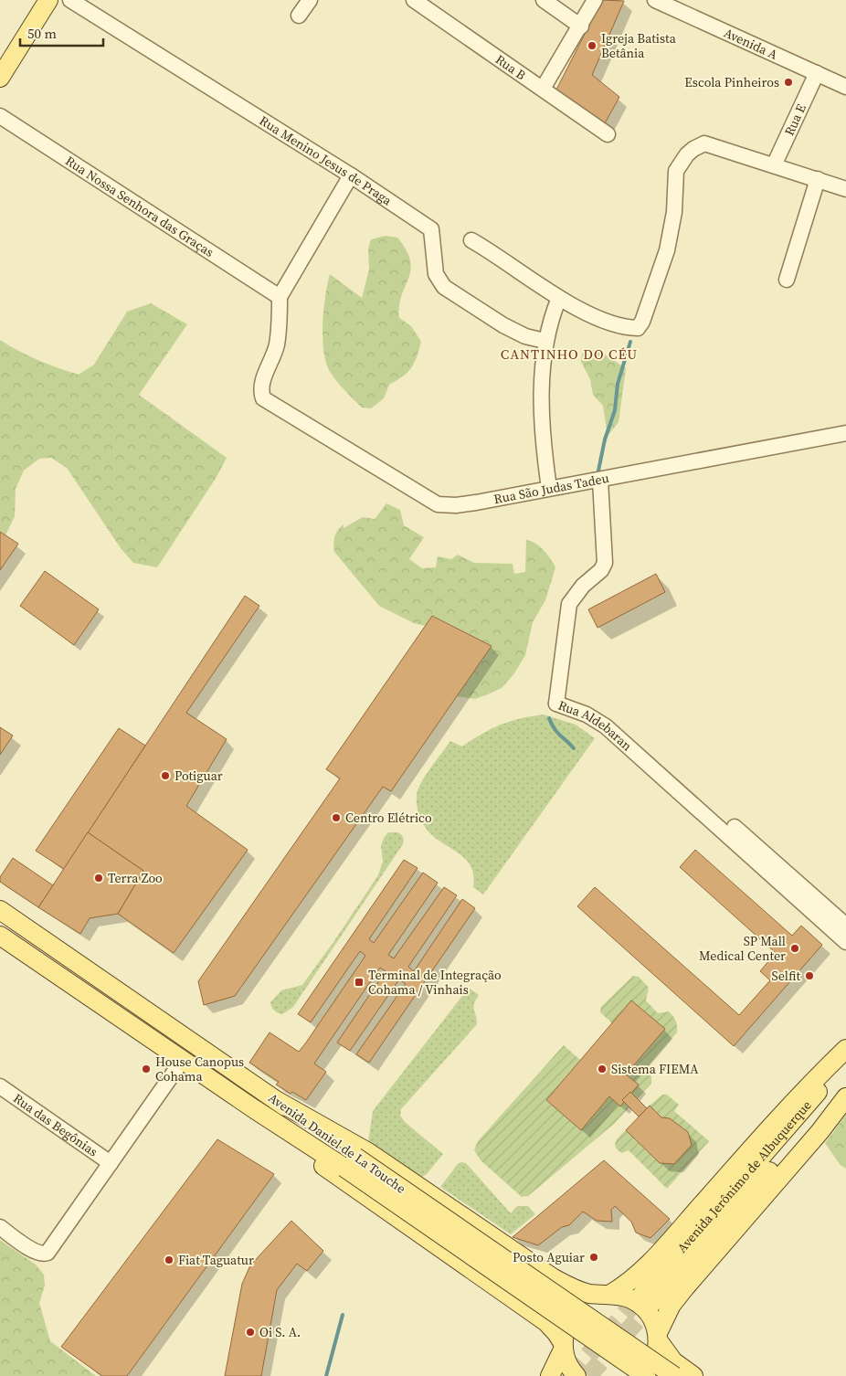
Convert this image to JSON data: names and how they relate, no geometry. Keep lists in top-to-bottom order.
{
  "streets": {
    "main road": ["Avenida Daniel de La Touche", "Avenida Jerônimo de Albuquerque"],
    "street": [
      "Avenida A",
      "Rua B",
      "Rua E",
      "Rua Menino Jesus de Praga",
      "Rua Nossa Senhora das Graças",
      "Rua São Judas Tadeu",
      "Rua Aldebaran",
      "Rua das Begônias"
    ]
  },
  "crossings": [
    ["Avenida A", "Rua E"],
    ["Rua Nossa Senhora das Graças", "Rua São Judas Tadeu"],
    ["Rua das Begônias", "Avenida Daniel de La Touche"]
  ],
  "districts": ["CANTINHO DO CÉU"],
  "places": {
    "other": [
      "Igreja Batista Betânia",
      "Escola Pinheiros",
      "Potiguar",
      "Centro Elétrico",
      "Terra Zoo",
      "SP Mall Medical Center",
      "Selfit",
      "House Canopus Cohama",
      "Sistema FIEMA",
      "Posto Aguiar",
      "Fiat Taguatur",
      "Oi S. A."
    ],
    "transit": ["Terminal de Integração Cohama / Vinhais"]
  },
  "scale_bar": "50 m"
}
